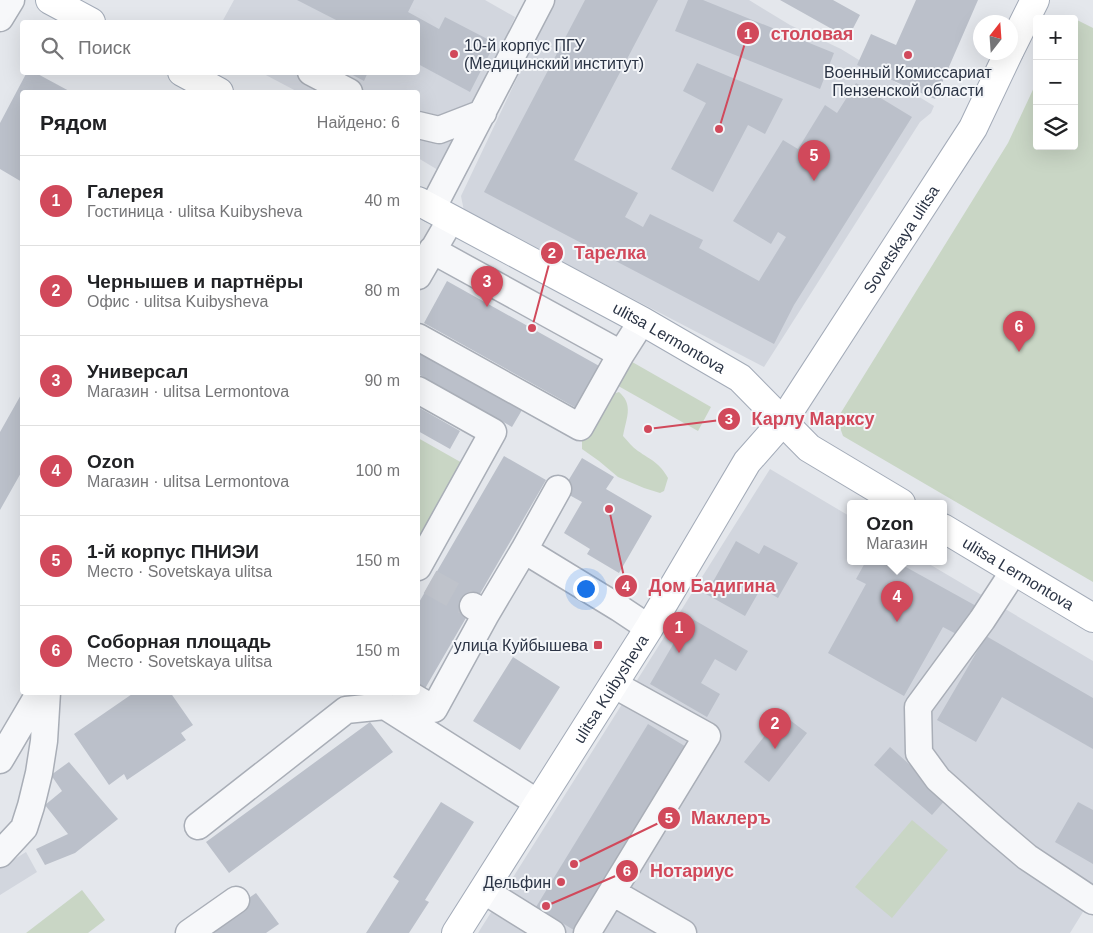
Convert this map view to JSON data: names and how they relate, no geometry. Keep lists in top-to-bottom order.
{
  "streets": {
    "main road": ["Sovetskaya ulitsa", "ulitsa Lermontova", "ulitsa Kuibysheva"]
  },
  "crossings": [
    ["Sovetskaya ulitsa", "ulitsa Lermontova"],
    ["Sovetskaya ulitsa", "ulitsa Kuibysheva"],
    ["ulitsa Lermontova", "ulitsa Kuibysheva"]
  ],
  "places": {
    "other": [
      "10-й корпус ПГУ (Медицинский институт)",
      "Военный Комиссариат Пензенской области",
      "столовая",
      "Тарелка",
      "Карлу Марксу",
      "Дом Бадигина",
      "Маклеръ",
      "Дельфин",
      "Нотариус"
    ],
    "transit": ["улица Куйбышева"]
  },
  "north": "top",
  "page": {
    "map_buttons": ["+", "−"],
    "search": "Поиск",
    "heading": ["Рядом", "Найдено: 6"],
    "pins": [
      "5",
      "3",
      "6",
      "4",
      "1",
      "2"
    ],
    "list": [
      {
        "mark": "1",
        "name": "Галерея",
        "note": "Гостиница · ulitsa Kuibysheva",
        "value": "40 m"
      },
      {
        "mark": "2",
        "name": "Чернышев и партнёры",
        "note": "Офис · ulitsa Kuibysheva",
        "value": "80 m"
      },
      {
        "mark": "3",
        "name": "Универсал",
        "note": "Магазин · ulitsa Lermontova",
        "value": "90 m"
      },
      {
        "mark": "4",
        "name": "Ozon",
        "note": "Магазин · ulitsa Lermontova",
        "value": "100 m"
      },
      {
        "mark": "5",
        "name": "1-й корпус ПНИЭИ",
        "note": "Место · Sovetskaya ulitsa",
        "value": "150 m"
      },
      {
        "mark": "6",
        "name": "Соборная площадь",
        "note": "Место · Sovetskaya ulitsa",
        "value": "150 m"
      }
    ],
    "popup": ["Ozon", "Магазин"]
  }
}
